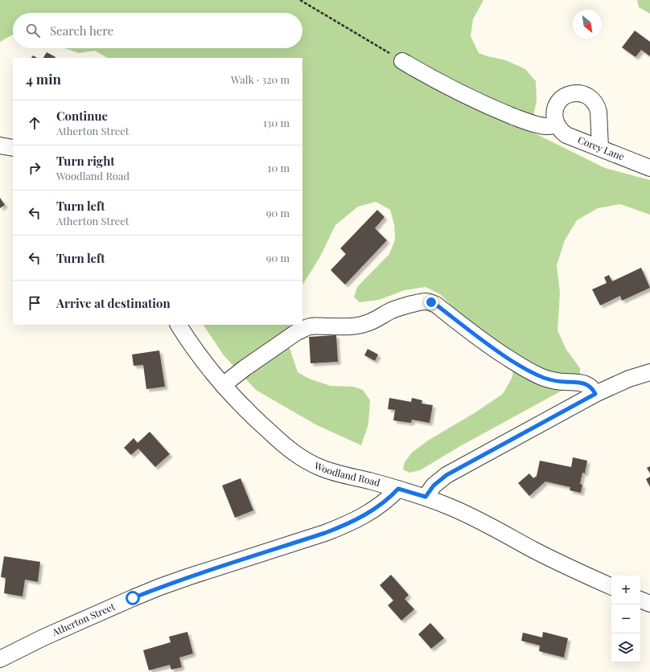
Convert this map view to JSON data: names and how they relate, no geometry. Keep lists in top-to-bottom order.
{
  "streets": {
    "street": ["Corey Lane", "Woodland Road", "Atherton Street"]
  },
  "crossings": [
    ["Woodland Road", "Atherton Street"]
  ],
  "north": "bottom right",
  "page": {
    "search": "Search here",
    "heading": ["4 min", "Walk · 320 m"],
    "list": [
      ["Continue", "Atherton Street", "130 m"],
      ["Turn right", "Woodland Road", "10 m"],
      ["Turn left", "Atherton Street", "90 m"],
      ["Turn left", "90 m"],
      "Arrive at destination"
    ],
    "map_buttons": ["+", "−"]
  }
}
